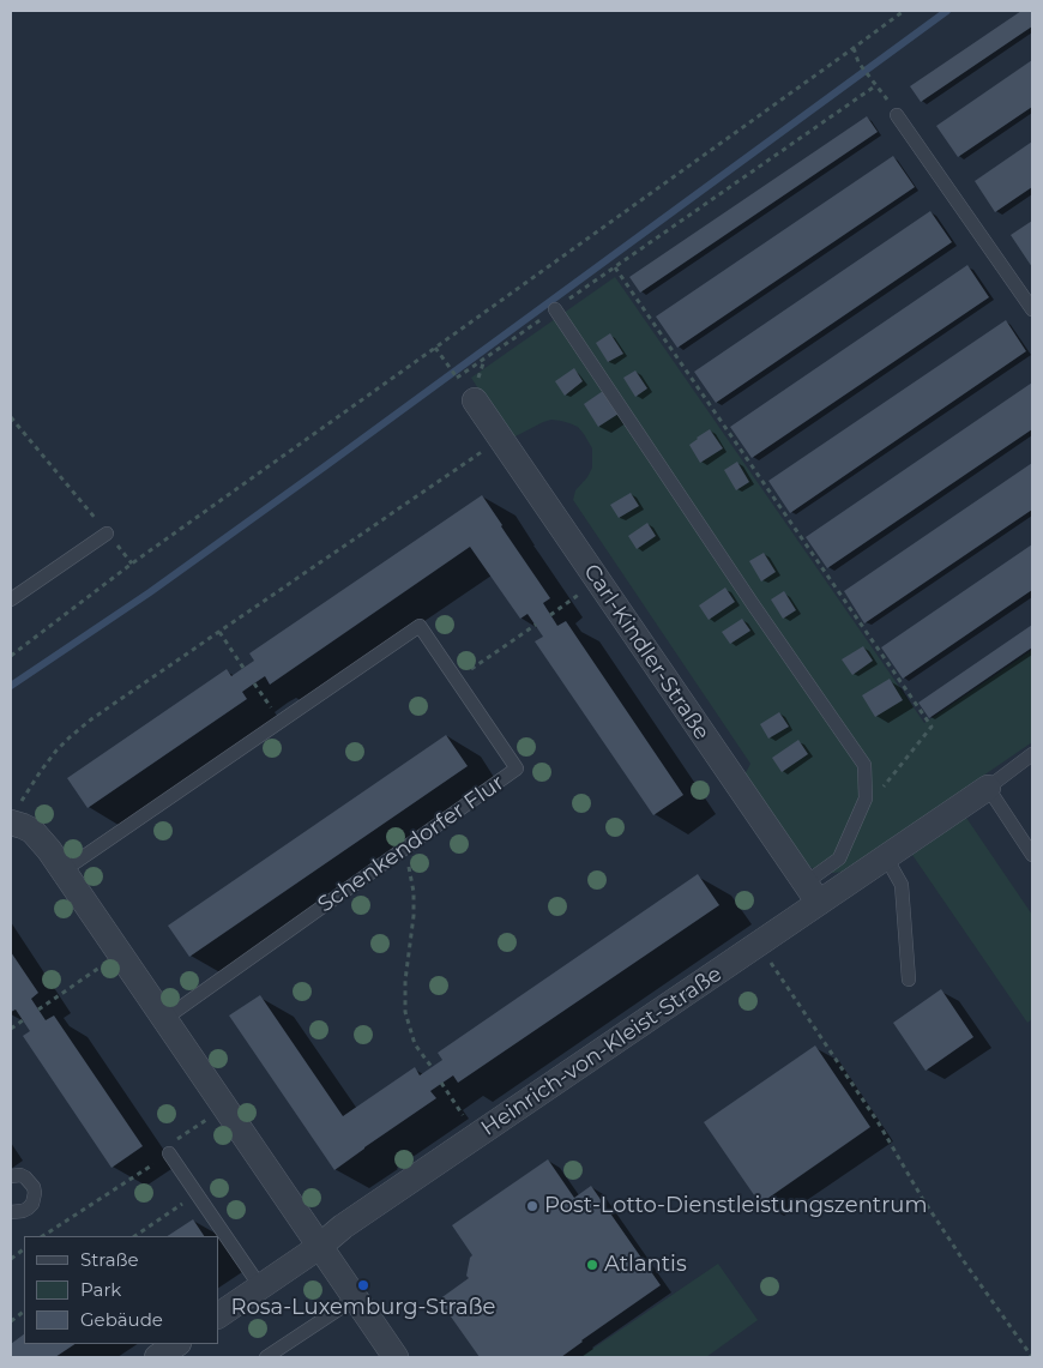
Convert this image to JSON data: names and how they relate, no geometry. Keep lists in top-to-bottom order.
{
  "streets": {
    "street": ["Carl-Kindler-Straße", "Heinrich-von-Kleist-Straße"],
    "lane": ["Schenkendorfer Flur"]
  },
  "crossings": [
    ["Carl-Kindler-Straße", "Heinrich-von-Kleist-Straße"]
  ],
  "places": ["Post-Lotto-Dienstleistungszentrum", "Atlantis", "Rosa-Luxemburg-Straße"],
  "legend": ["Straße", "Park", "Gebäude"]
}
